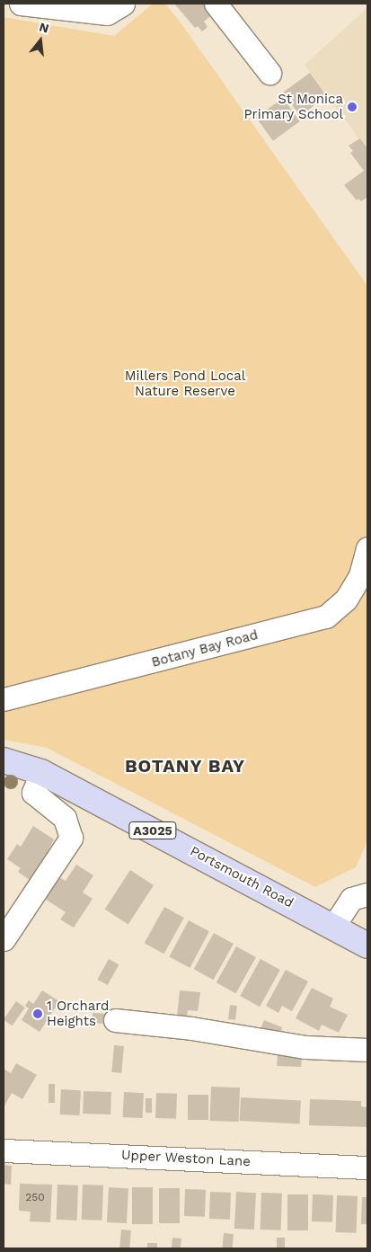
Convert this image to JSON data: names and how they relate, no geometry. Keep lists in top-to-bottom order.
{
  "streets": {
    "main road": ["A3025", "Portsmouth Road"],
    "street": ["Botany Bay Road", "Upper Weston Lane"]
  },
  "districts": ["BOTANY BAY"],
  "parks": ["Millers Pond Local Nature Reserve"],
  "places": ["St Monica Primary School", "1 Orchard Heights"],
  "house_numbers": ["250"],
  "north": "top"
}
